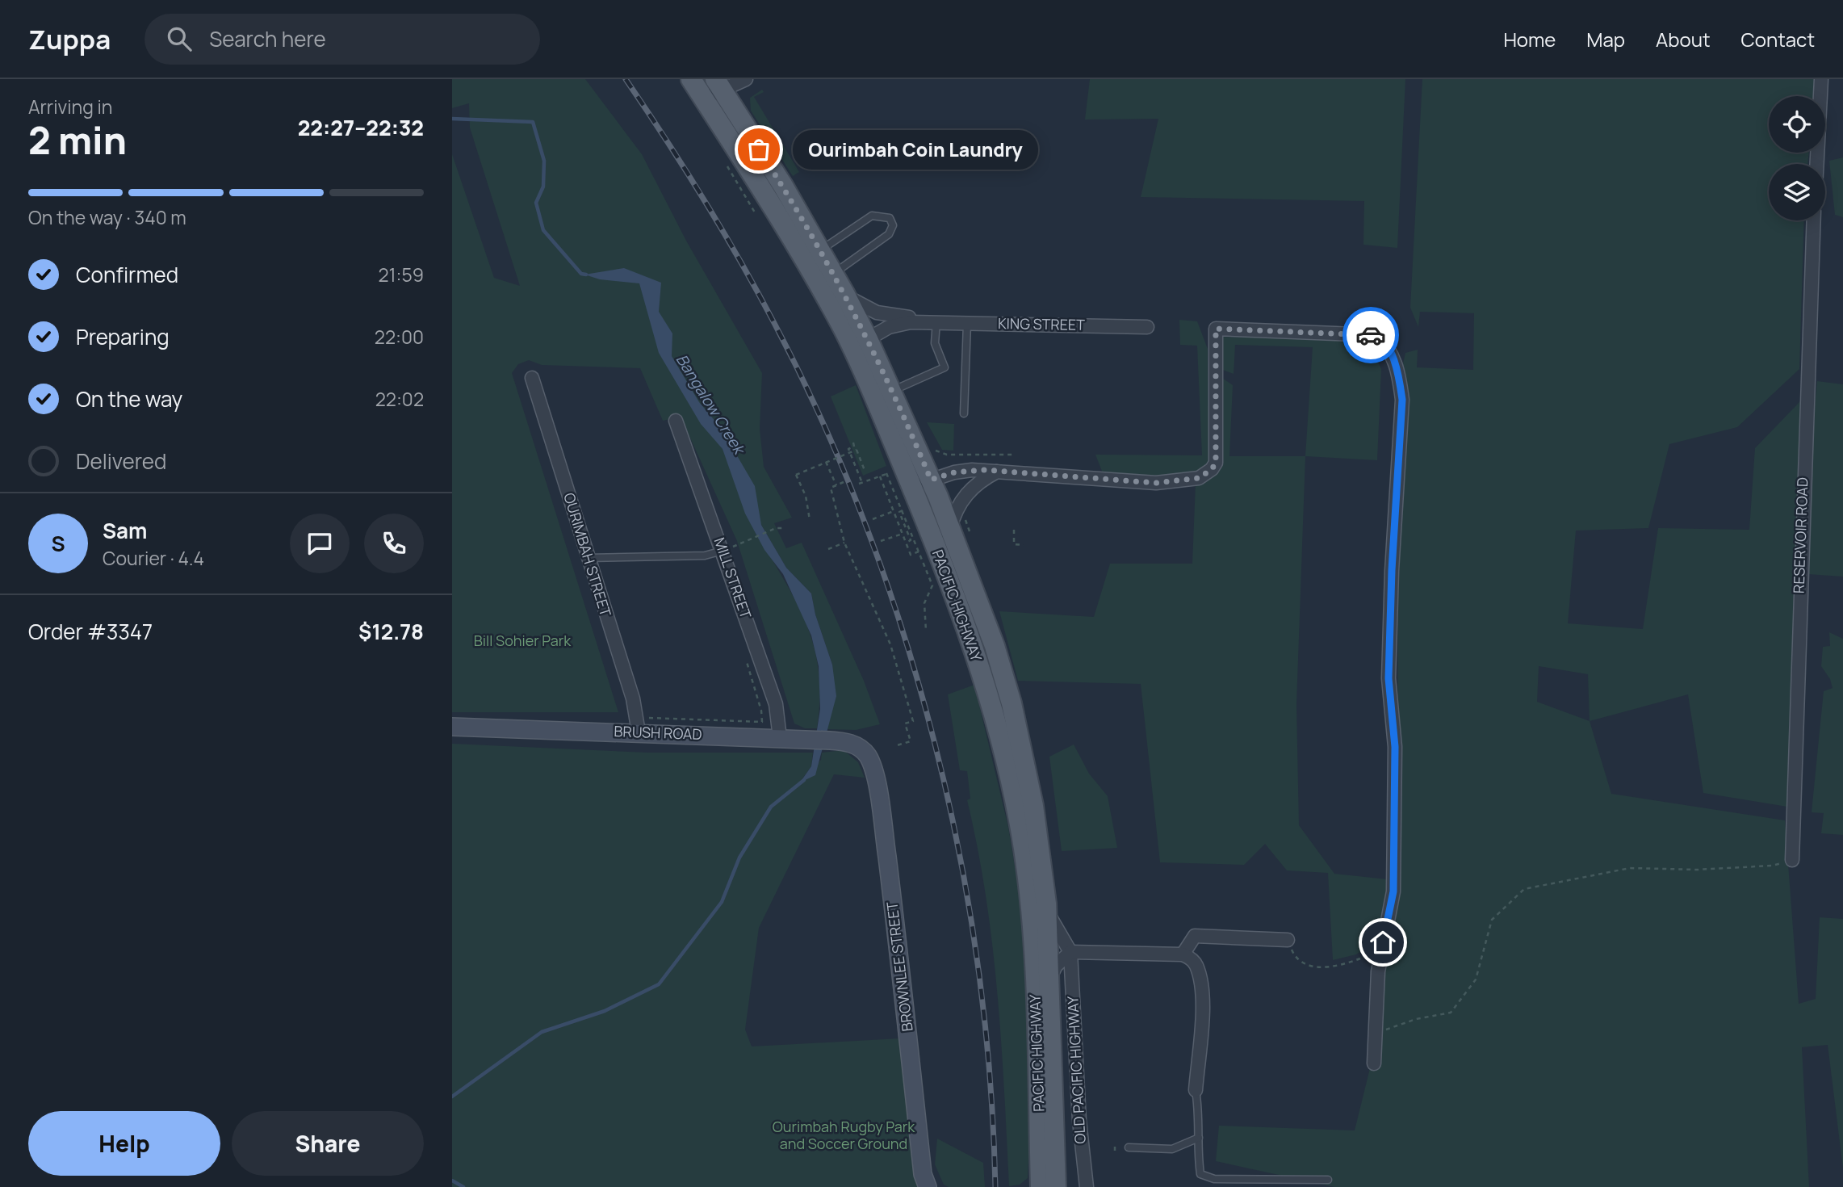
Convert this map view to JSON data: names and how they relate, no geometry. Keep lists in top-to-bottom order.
{
  "streets": {
    "main road": ["PACIFIC HIGHWAY"],
    "street": [
      "KING STREET",
      "RESERVOIR ROAD",
      "OURIMBAH STREET",
      "MILL STREET",
      "BRUSH ROAD",
      "BROWNLEE STREET",
      "OLD PACIFIC HIGHWAY"
    ]
  },
  "crossings": [
    ["KING STREET", "PACIFIC HIGHWAY"],
    ["OURIMBAH STREET", "BRUSH ROAD"],
    ["MILL STREET", "BRUSH ROAD"],
    ["BRUSH ROAD", "BROWNLEE STREET"]
  ],
  "water": ["Bangalow Creek"],
  "parks": ["Bill Sohier Park", "Ourimbah Rugby Park and Soccer Ground"],
  "places": ["Ourimbah Coin Laundry"],
  "page": {
    "header": "Zuppa",
    "search": "Search here",
    "nav": [
      "Home",
      "Map",
      "About",
      "Contact"
    ],
    "heading": ["2 min", "Arriving in", "22:27–22:32"],
    "panel": [
      "Sam",
      "Courier · 4.4",
      "Order #3347",
      "$12.78"
    ],
    "bubble": "Ourimbah Coin Laundry",
    "bar": "On the way · 340 m",
    "list": [
      ["Confirmed", "21:59"],
      ["Preparing", "22:00"],
      ["On the way", "22:02"],
      "Delivered"
    ],
    "round": "S",
    "buttons": ["Help", "Share"]
  }
}
